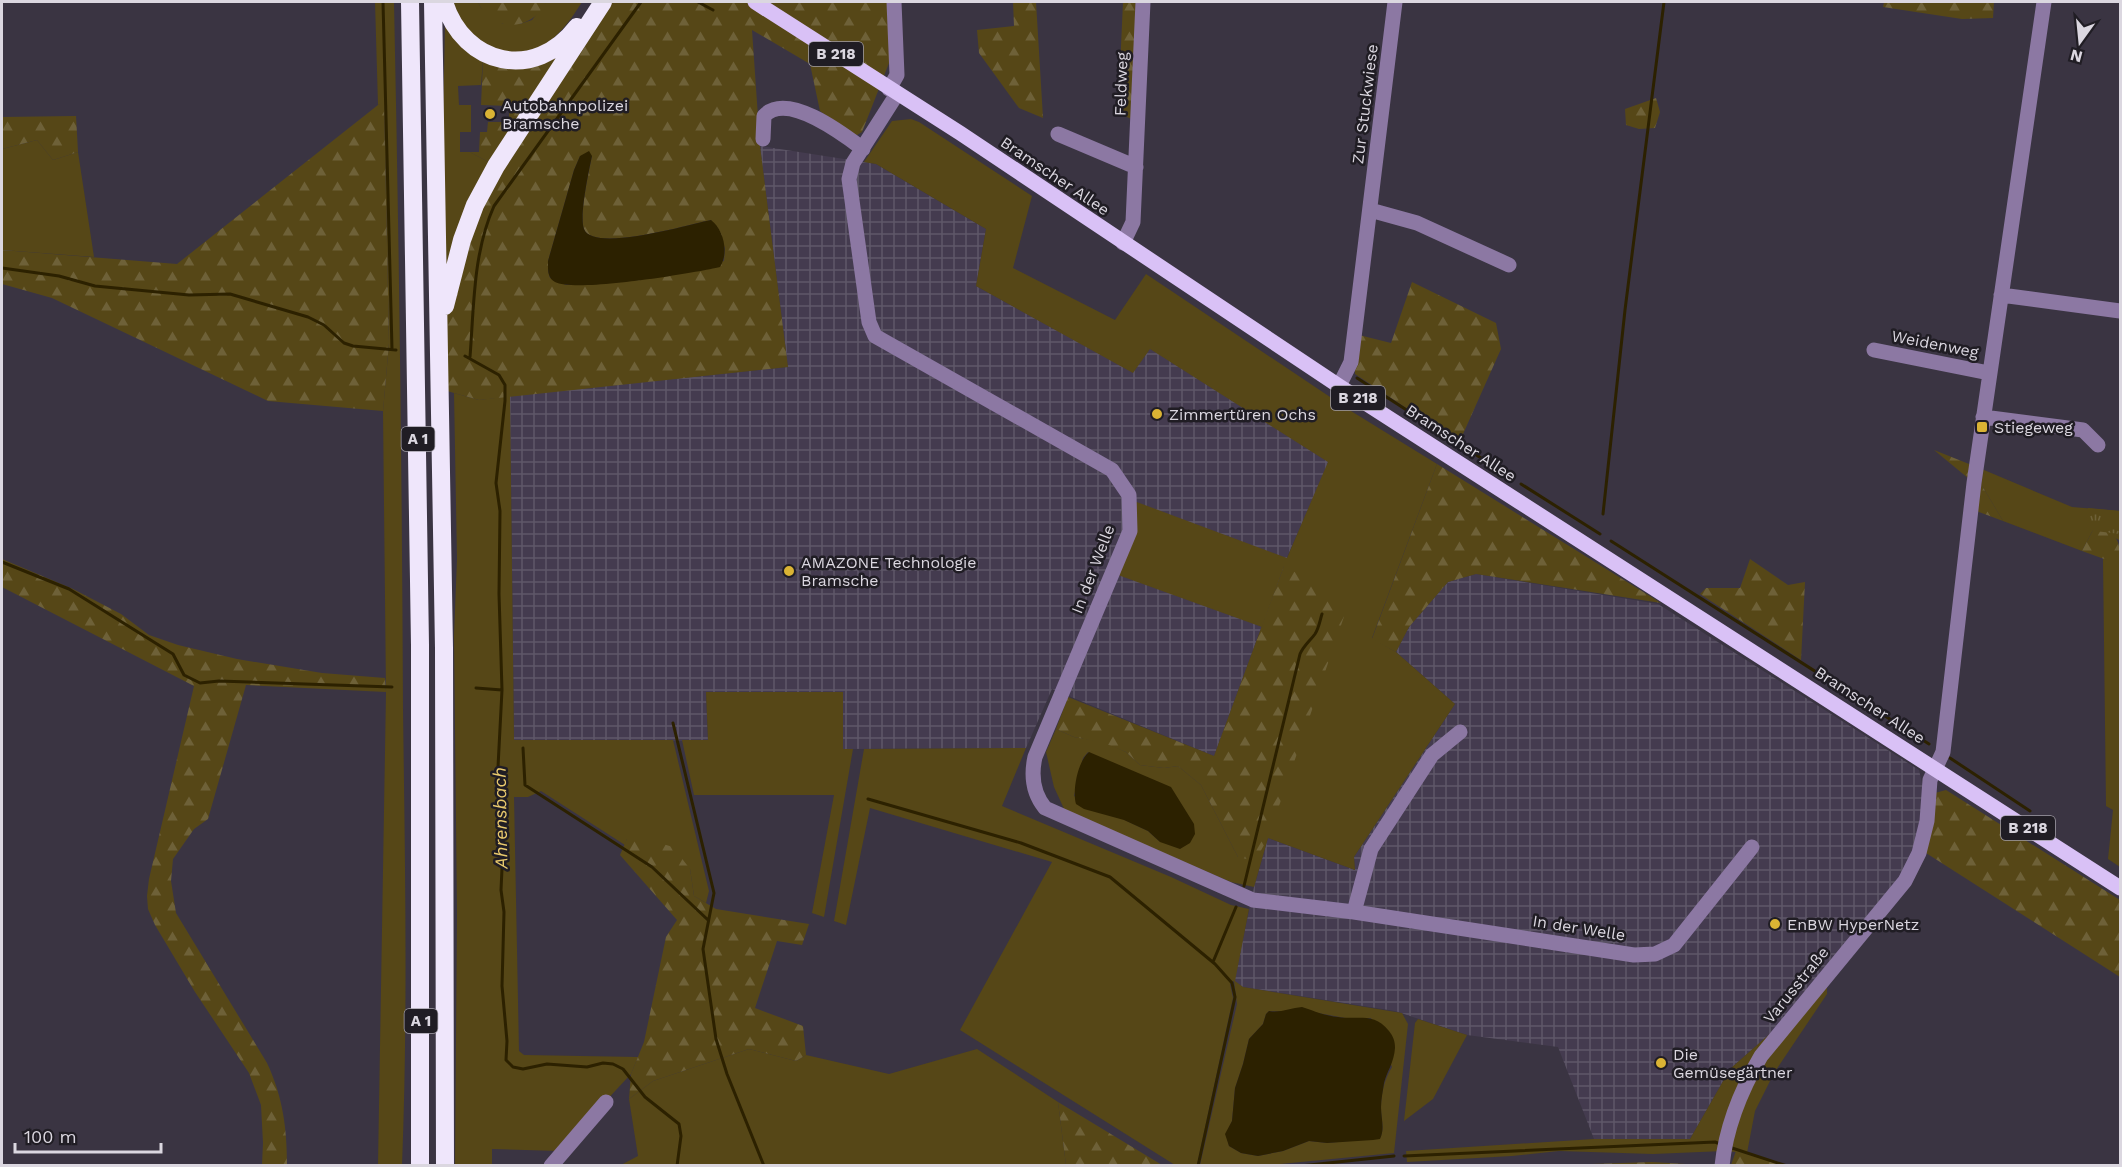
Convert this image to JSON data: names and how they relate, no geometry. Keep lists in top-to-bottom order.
{
  "streets": {
    "highway": ["A 1"],
    "main road": ["B 218", "Bramscher Allee"],
    "street": [
      "Feldweg",
      "Zur Stuckwiese",
      "Weidenweg",
      "In der Welle",
      "Varusstraße"
    ]
  },
  "crossings": [
    ["Feldweg", "Bramscher Allee"],
    ["Zur Stuckwiese", "Bramscher Allee"],
    ["Bramscher Allee", "In der Welle"],
    ["Bramscher Allee", "Varusstraße"]
  ],
  "water": ["Ahrensbach"],
  "places": {
    "other": [
      "Autobahnpolizei Bramsche",
      "Zimmertüren Ochs",
      "AMAZONE Technologie Bramsche",
      "EnBW HyperNetz",
      "Die Gemüsegärtner"
    ],
    "transit": ["Stiegeweg"]
  },
  "scale_bar": "100 m",
  "north": "bottom"
}
